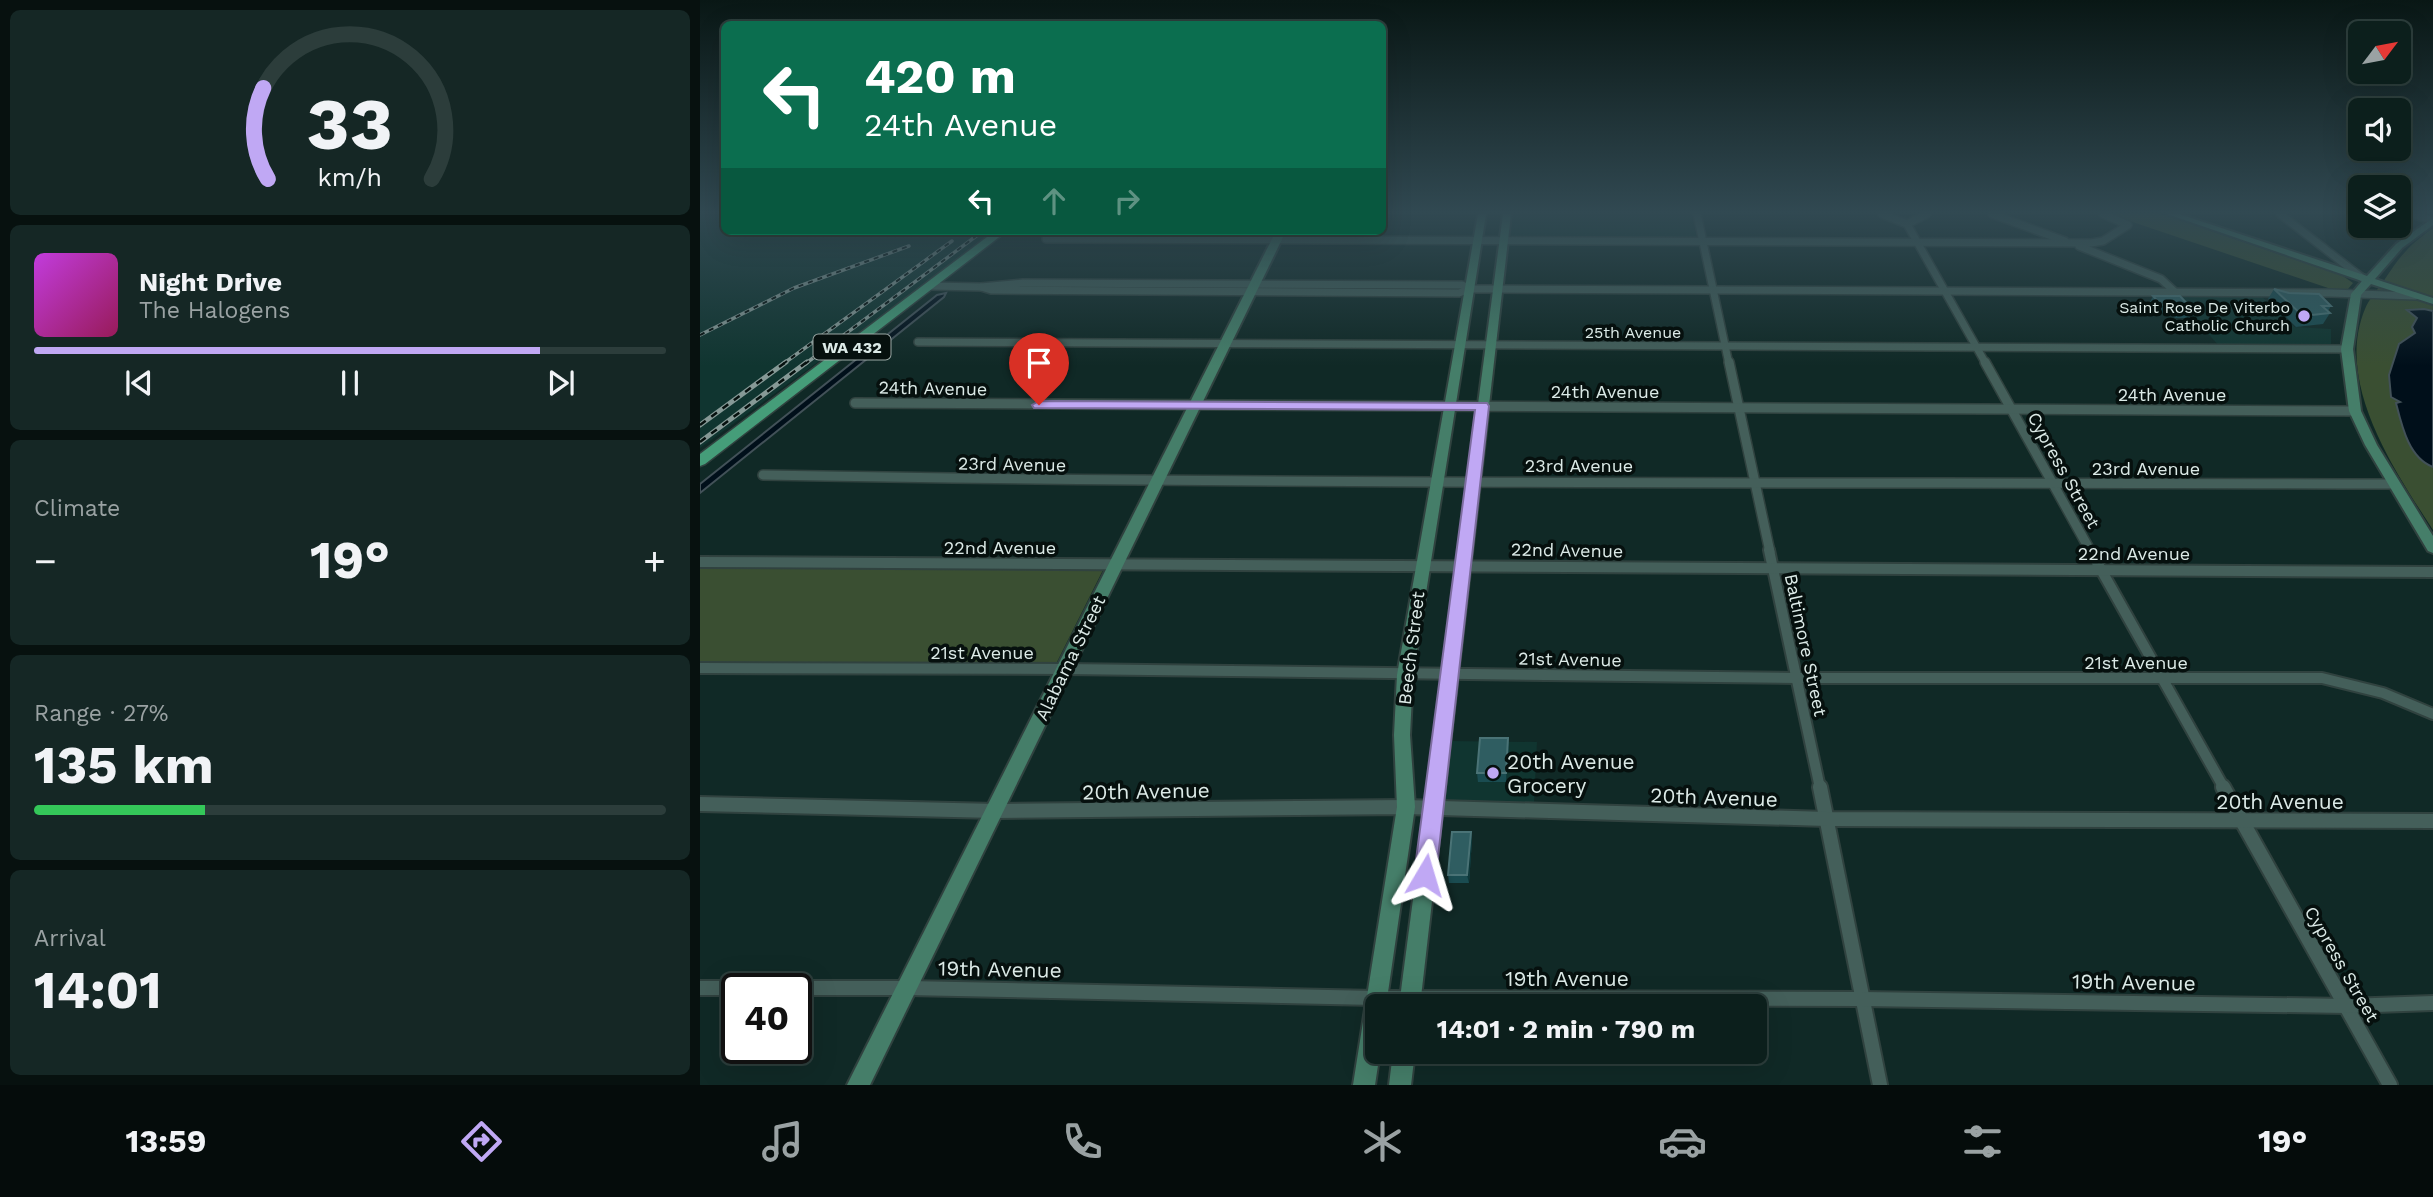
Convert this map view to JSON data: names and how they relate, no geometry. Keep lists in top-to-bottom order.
{
  "streets": {
    "main road": ["WA 432"],
    "street": [
      "25th Avenue",
      "24th Avenue",
      "23rd Avenue",
      "Cypress Street",
      "22nd Avenue",
      "Baltimore Street",
      "Beech Street",
      "21st Avenue",
      "Alabama Street",
      "20th Avenue",
      "19th Avenue"
    ]
  },
  "crossings": [
    ["25th Avenue", "Cypress Street"],
    ["25th Avenue", "Baltimore Street"],
    ["25th Avenue", "Beech Street"],
    ["25th Avenue", "Alabama Street"],
    ["24th Avenue", "Cypress Street"],
    ["24th Avenue", "Baltimore Street"],
    ["24th Avenue", "Beech Street"],
    ["24th Avenue", "Alabama Street"],
    ["23rd Avenue", "Cypress Street"],
    ["23rd Avenue", "Baltimore Street"],
    ["23rd Avenue", "Beech Street"],
    ["23rd Avenue", "Alabama Street"],
    ["Cypress Street", "22nd Avenue"],
    ["Cypress Street", "21st Avenue"],
    ["Cypress Street", "20th Avenue"],
    ["Cypress Street", "19th Avenue"],
    ["22nd Avenue", "Baltimore Street"],
    ["22nd Avenue", "Beech Street"],
    ["22nd Avenue", "Alabama Street"],
    ["Baltimore Street", "21st Avenue"],
    ["Baltimore Street", "20th Avenue"],
    ["Baltimore Street", "19th Avenue"],
    ["Beech Street", "21st Avenue"],
    ["Beech Street", "20th Avenue"],
    ["21st Avenue", "Alabama Street"],
    ["Alabama Street", "20th Avenue"],
    ["Alabama Street", "19th Avenue"]
  ],
  "places": ["Saint Rose De Viterbo Catholic Church", "20th Avenue Grocery"],
  "north": "top right",
  "page": {
    "turn": ["420 m", "24th Avenue"],
    "song": ["Night Drive", "The Halogens"],
    "tile": [
      "Climate",
      ["Range · 27%", "135 km"],
      ["Arrival", "14:01"]
    ],
    "heat": ["−", "19°", "+"],
    "limit": "40",
    "trip": "14:01 · 2 min · 790 m",
    "tabs": ["13:59", "19°"],
    "gauge": ["33", "km/h"]
  }
}
